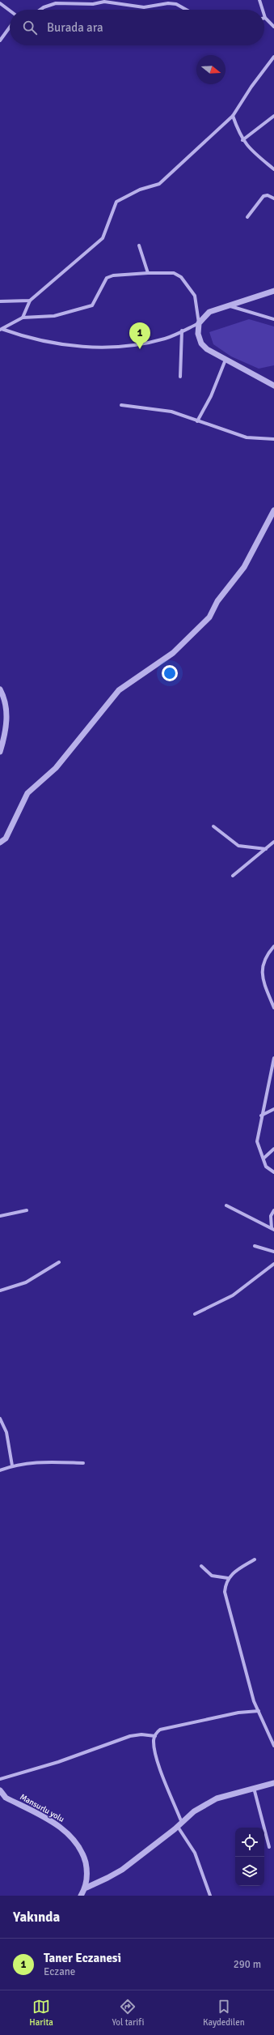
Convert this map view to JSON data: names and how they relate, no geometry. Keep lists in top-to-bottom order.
{
  "streets": {
    "street": ["Mansurlu yolu"]
  },
  "north": "right",
  "page": {
    "search": "Burada ara",
    "pins": "1",
    "heading": "Yakında",
    "list": [
      {
        "mark": "1",
        "name": "Taner Eczanesi",
        "note": "Eczane",
        "value": "290 m"
      }
    ],
    "nav": ["Harita", "Yol tarifi", "Kaydedilen"]
  }
}
